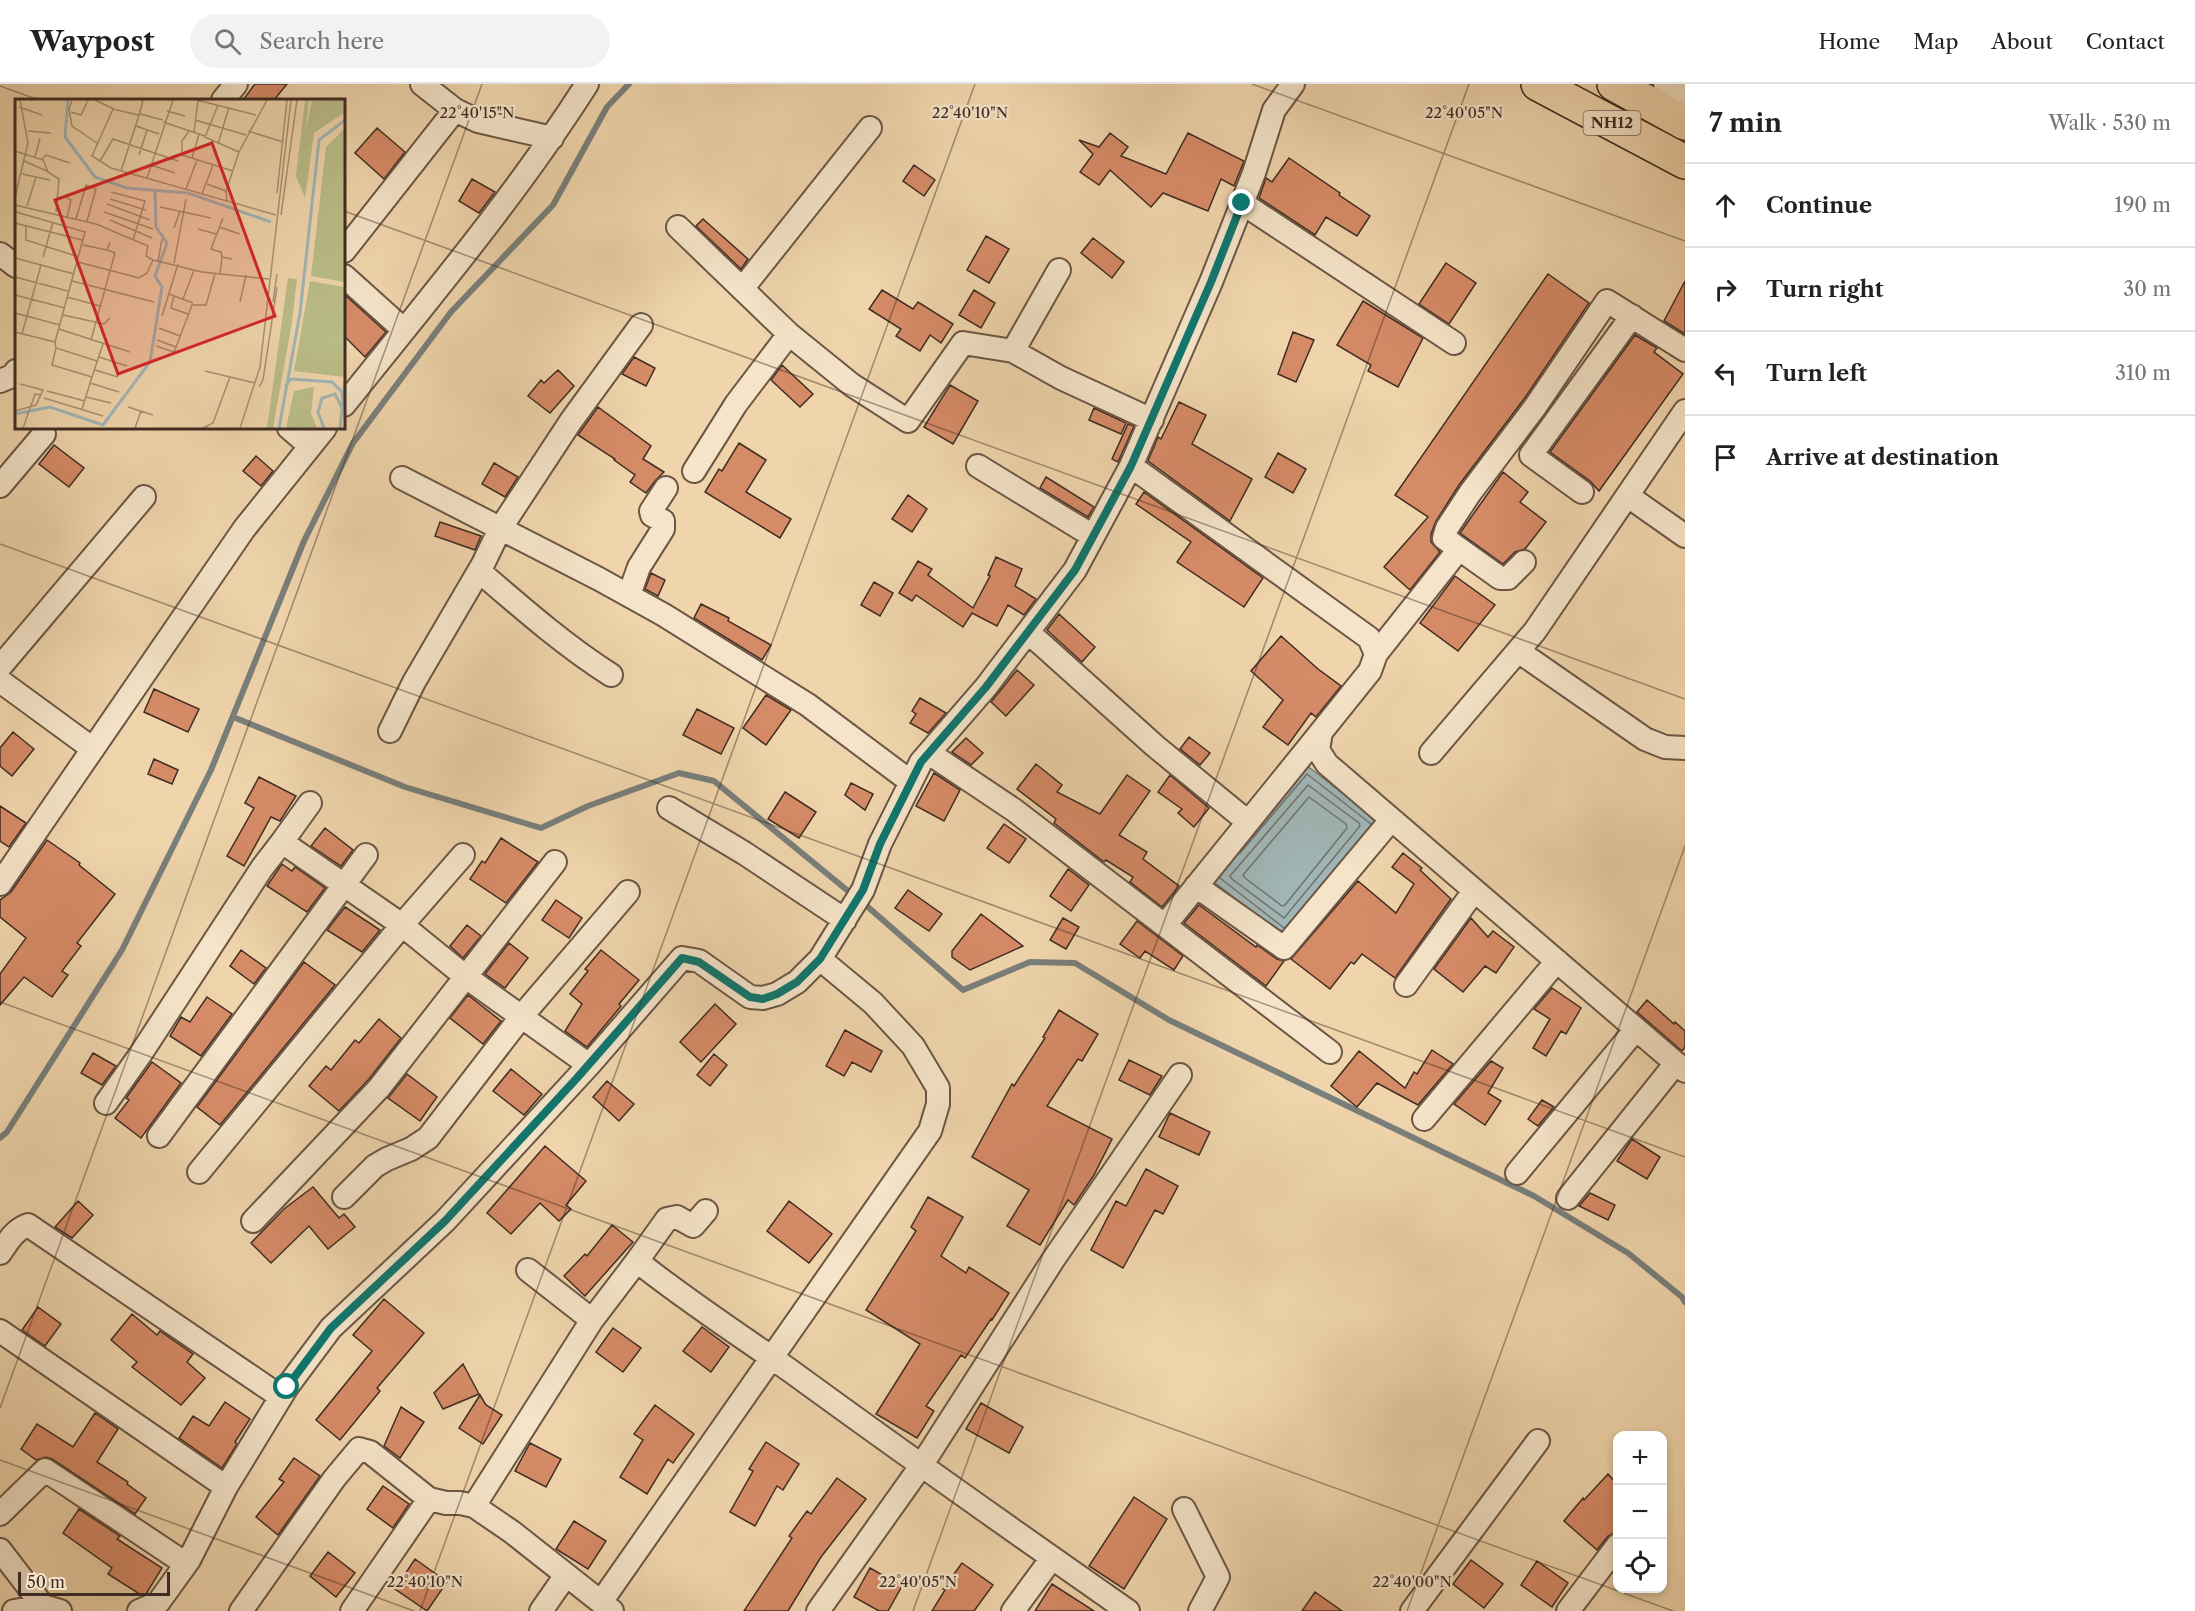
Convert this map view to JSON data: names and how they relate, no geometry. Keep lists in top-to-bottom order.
{
  "streets": {
    "highway": ["NH12"]
  },
  "scale_bar": "50 m",
  "page": {
    "header": "Waypost",
    "search": "Search here",
    "nav": [
      "Home",
      "Map",
      "About",
      "Contact"
    ],
    "heading": ["7 min", "Walk · 530 m"],
    "list": [
      ["Continue", "190 m"],
      ["Turn right", "30 m"],
      ["Turn left", "310 m"],
      "Arrive at destination"
    ],
    "map_buttons": ["+", "−"],
    "scale": "50 m"
  },
  "coordinates": [
    "22°40'15\"N",
    "22°40'10\"N",
    "22°40'05\"N",
    "22°40'00\"N"
  ]
}
